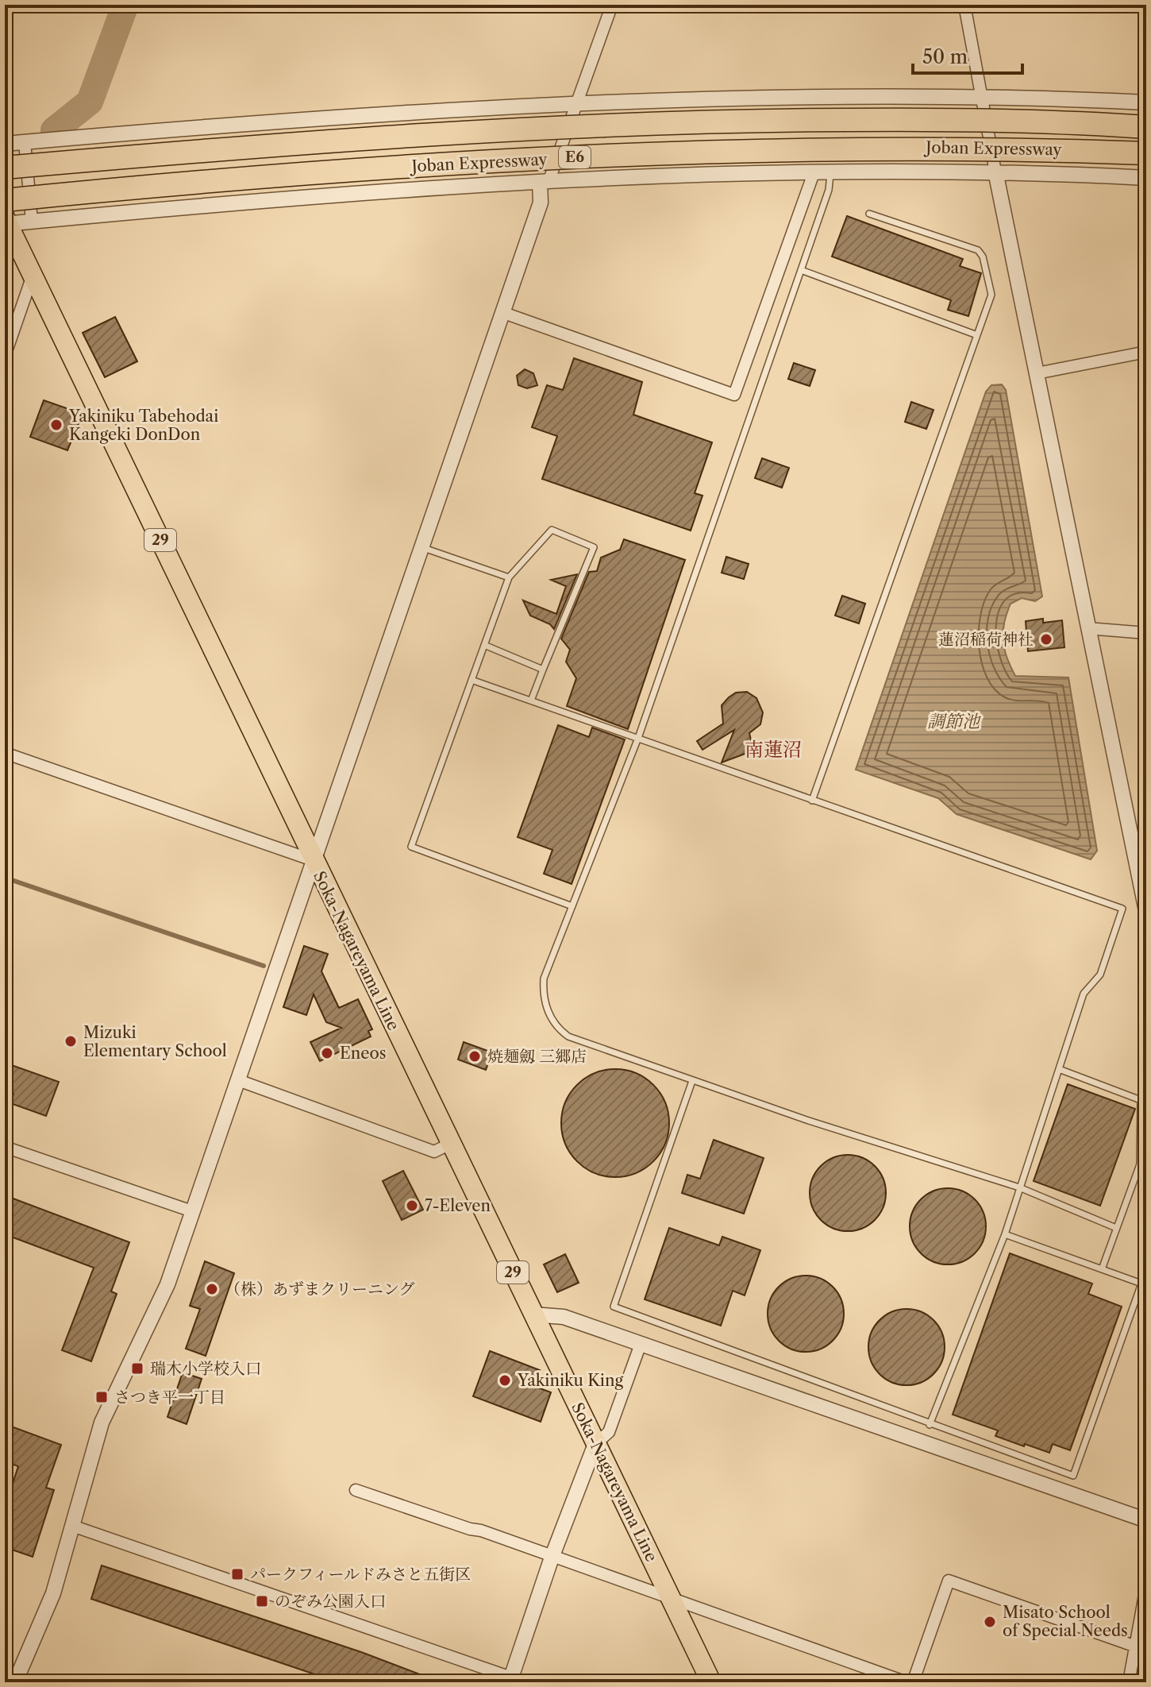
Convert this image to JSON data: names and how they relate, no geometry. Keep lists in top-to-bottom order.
{
  "streets": {
    "highway": ["Joban Expressway", "E6"],
    "main road": ["29", "Soka-Nagareyama Line"]
  },
  "districts": ["南蓮沼"],
  "water": ["調節池"],
  "places": {
    "other": [
      "Yakiniku Tabehodai Kangeki DonDon",
      "蓮沼稲荷神社",
      "Mizuki Elementary School",
      "Eneos",
      "焼麺劔 三郷店",
      "7-Eleven",
      "（株）あずまクリーニング",
      "Yakiniku King",
      "Misato School of Special Needs"
    ],
    "transit": [
      "瑞木小学校入口",
      "さつき平一丁目",
      "パークフィールドみさと五街区",
      "のぞみ公園入口"
    ]
  },
  "scale_bar": "50 m"
}
